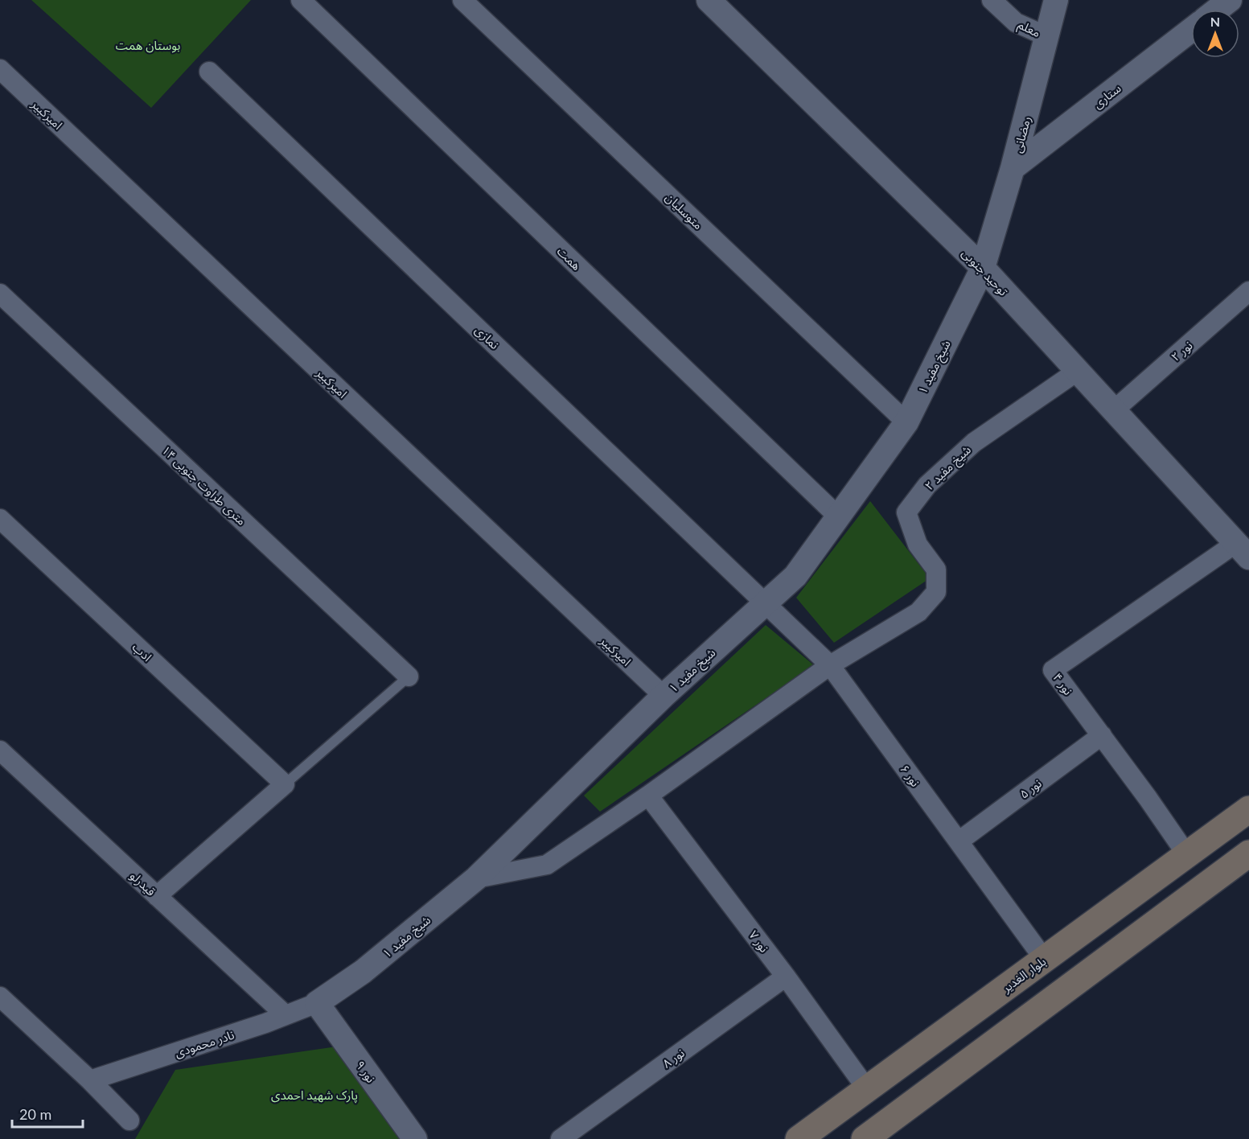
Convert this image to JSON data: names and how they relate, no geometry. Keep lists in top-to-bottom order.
{
  "streets": {
    "main road": ["بلوار الغدیر"],
    "street": [
      "معلم",
      "ستاری",
      "امیرکبیر",
      "رمضانی",
      "متوسلیان",
      "همت",
      "توحید جنوبی",
      "نمازی",
      "نور ۲",
      "شیخ مفید ۱",
      "شیخ مفید ۲",
      "۱۴ متری طراوت جنوبی",
      "ادب",
      "نور ۴",
      "نور ۶",
      "نور ۵",
      "قیدرلو",
      "نور ۷",
      "نادر محمودی",
      "نور ۸",
      "نور ۹"
    ]
  },
  "crossings": [
    ["معلم", "رمضانی"],
    ["ستاری", "رمضانی"],
    ["امیرکبیر", "شیخ مفید ۱"],
    ["رمضانی", "توحید جنوبی"],
    ["رمضانی", "شیخ مفید ۱"],
    ["متوسلیان", "شیخ مفید ۱"],
    ["همت", "شیخ مفید ۱"],
    ["توحید جنوبی", "نور ۲"],
    ["توحید جنوبی", "شیخ مفید ۱"],
    ["توحید جنوبی", "شیخ مفید ۲"],
    ["توحید جنوبی", "نور ۴"],
    ["نمازی", "شیخ مفید ۱"],
    ["نمازی", "نور ۶"],
    ["شیخ مفید ۱", "نور ۶"],
    ["شیخ مفید ۱", "نادر محمودی"],
    ["شیخ مفید ۱", "نور ۹"],
    ["شیخ مفید ۲", "نور ۶"],
    ["نور ۴", "نور ۵"],
    ["نور ۴", "بلوار الغدیر"],
    ["نور ۶", "نور ۵"],
    ["نور ۶", "بلوار الغدیر"],
    ["قیدرلو", "نادر محمودی"],
    ["نور ۷", "بلوار الغدیر"],
    ["نور ۷", "نور ۸"],
    ["نادر محمودی", "نور ۹"]
  ],
  "parks": ["بوستان همت", "پارک شهید احمدی"],
  "scale_bar": "20 m",
  "north": "top"
}
